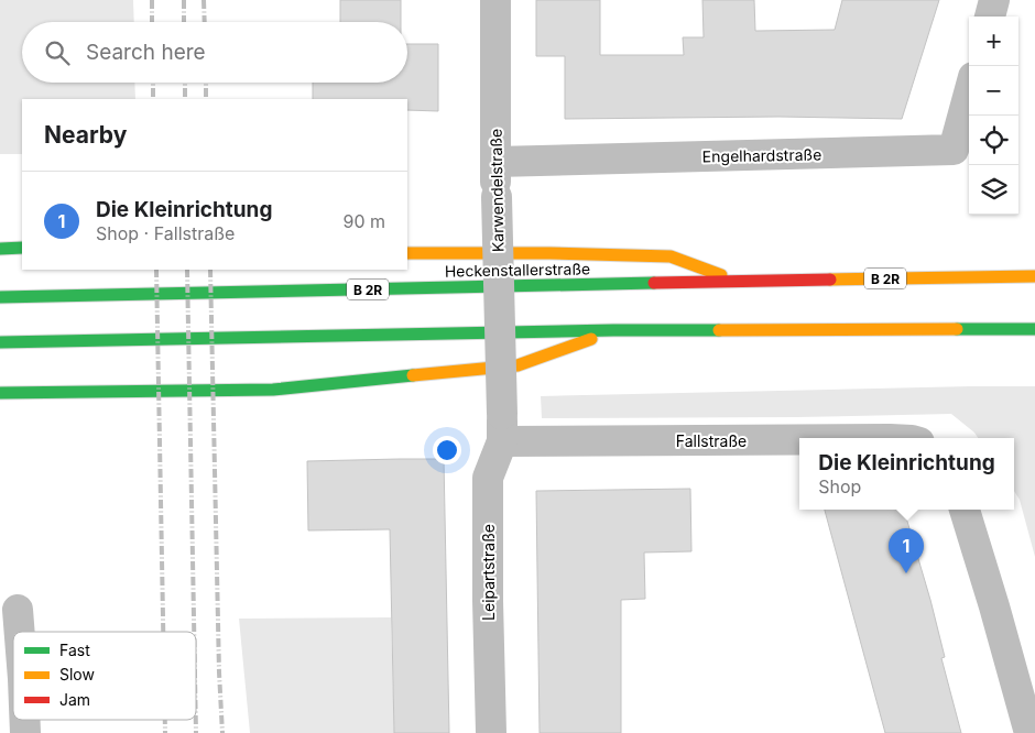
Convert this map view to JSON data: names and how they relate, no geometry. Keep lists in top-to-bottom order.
{
  "streets": {
    "highway": ["Heckenstallerstraße", "B 2R"],
    "street": [
      "Engelhardstraße",
      "Karwendelstraße",
      "Fallstraße",
      "Leipartstraße"
    ]
  },
  "crossings": [
    ["Engelhardstraße", "Karwendelstraße"],
    ["Karwendelstraße", "Fallstraße"],
    ["Karwendelstraße", "Leipartstraße"],
    ["Fallstraße", "Leipartstraße"]
  ],
  "legend": ["Fast", "Slow", "Jam"],
  "page": {
    "map_buttons": ["+", "−"],
    "search": "Search here",
    "heading": "Nearby",
    "list": [
      {
        "mark": "1",
        "name": "Die Kleinrichtung",
        "note": "Shop · Fallstraße",
        "value": "90 m"
      }
    ],
    "popup": ["Die Kleinrichtung", "Shop"],
    "pins": "1"
  }
}
